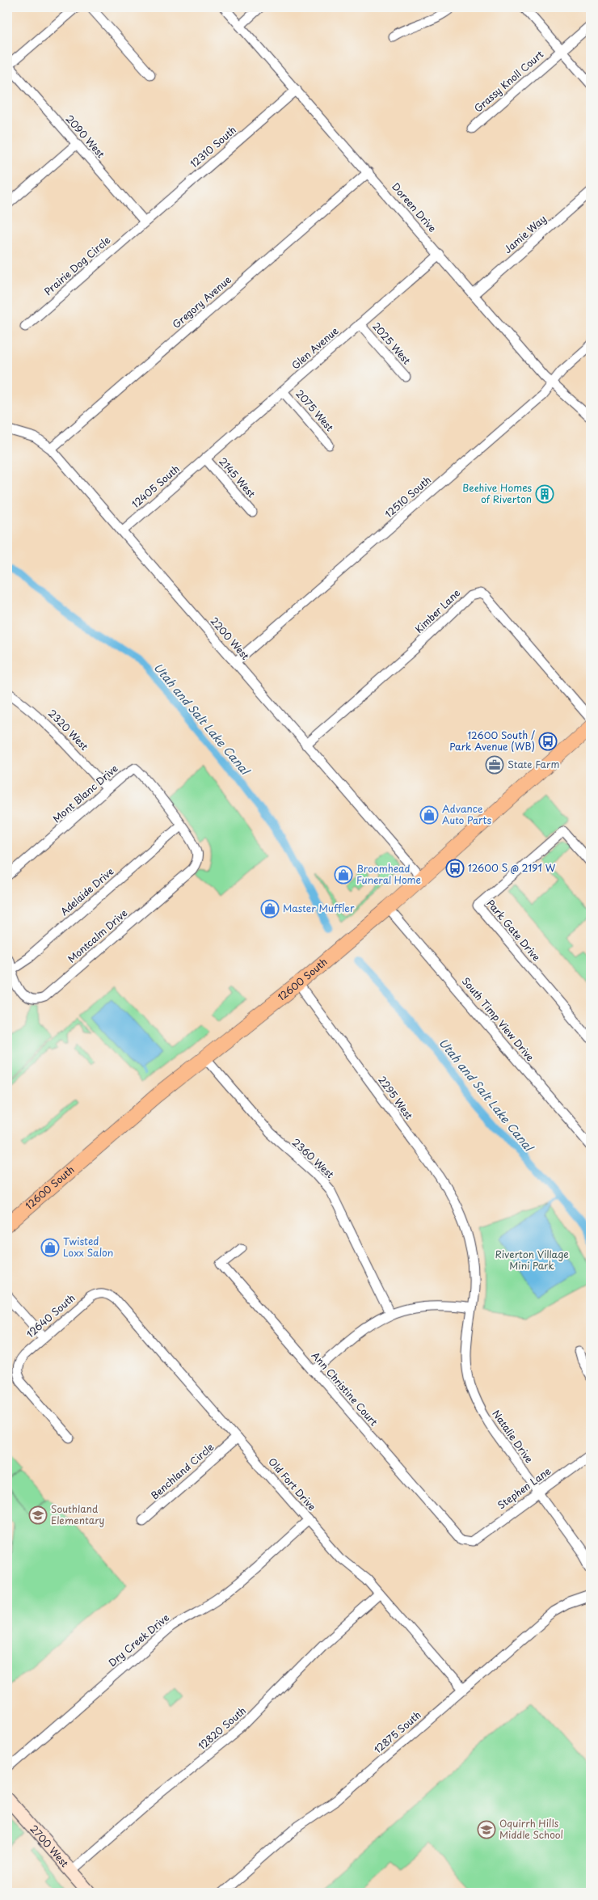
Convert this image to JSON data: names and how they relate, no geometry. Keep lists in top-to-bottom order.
{
  "streets": {
    "main road": ["12600 South", "2700 West"],
    "street": [
      "Grassy Knoll Court",
      "2090 West",
      "12310 South",
      "Doreen Drive",
      "Jamie Way",
      "Prairie Dog Circle",
      "Gregory Avenue",
      "2025 West",
      "Glen Avenue",
      "2075 West",
      "2145 West",
      "12405 South",
      "12510 South",
      "Kimber Lane",
      "2200 West",
      "2320 West",
      "Mont Blanc Drive",
      "Adelaide Drive",
      "Park Gate Drive",
      "Montcalm Drive",
      "South Timp View Drive",
      "2295 West",
      "2360 West",
      "12640 South",
      "Ann Christine Court",
      "Natalie Drive",
      "Benchland Circle",
      "Old Fort Drive",
      "Stephen Lane",
      "Dry Creek Drive",
      "12820 South",
      "12875 South"
    ]
  },
  "crossings": [
    ["2090 West", "12310 South"],
    ["2090 West", "Prairie Dog Circle"],
    ["12310 South", "Doreen Drive"],
    ["12310 South", "Prairie Dog Circle"],
    ["Doreen Drive", "Jamie Way"],
    ["Doreen Drive", "Gregory Avenue"],
    ["Doreen Drive", "Glen Avenue"],
    ["Doreen Drive", "12510 South"],
    ["Gregory Avenue", "2200 West"],
    ["2025 West", "Glen Avenue"],
    ["Glen Avenue", "2075 West"],
    ["Glen Avenue", "2145 West"],
    ["Glen Avenue", "12405 South"],
    ["2145 West", "12405 South"],
    ["12405 South", "2200 West"],
    ["12510 South", "2200 West"],
    ["Kimber Lane", "2200 West"],
    ["2200 West", "12600 South"],
    ["2320 West", "Mont Blanc Drive"],
    ["Mont Blanc Drive", "Adelaide Drive"],
    ["Mont Blanc Drive", "Montcalm Drive"],
    ["Adelaide Drive", "Montcalm Drive"],
    ["12600 South", "South Timp View Drive"],
    ["12600 South", "2295 West"],
    ["12600 South", "2360 West"],
    ["2295 West", "Natalie Drive"],
    ["12640 South", "Old Fort Drive"],
    ["Ann Christine Court", "Stephen Lane"],
    ["Natalie Drive", "Stephen Lane"],
    ["Benchland Circle", "Old Fort Drive"],
    ["Old Fort Drive", "Dry Creek Drive"],
    ["Old Fort Drive", "12820 South"],
    ["Old Fort Drive", "12875 South"],
    ["12820 South", "2700 West"]
  ],
  "water": ["Utah and Salt Lake Canal"],
  "parks": ["Riverton Village Mini Park"],
  "places": {
    "building": ["Beehive Homes of Riverton"],
    "bus stop": ["12600 South / Park Avenue (WB)", "12600 S @ 2191 W"],
    "office": ["State Farm"],
    "shop": [
      "Advance Auto Parts",
      "Broomhead Funeral Home",
      "Master Muffler",
      "Twisted Loxx Salon"
    ],
    "school or university": ["Southland Elementary", "Oquirrh Hills Middle School"]
  }
}
